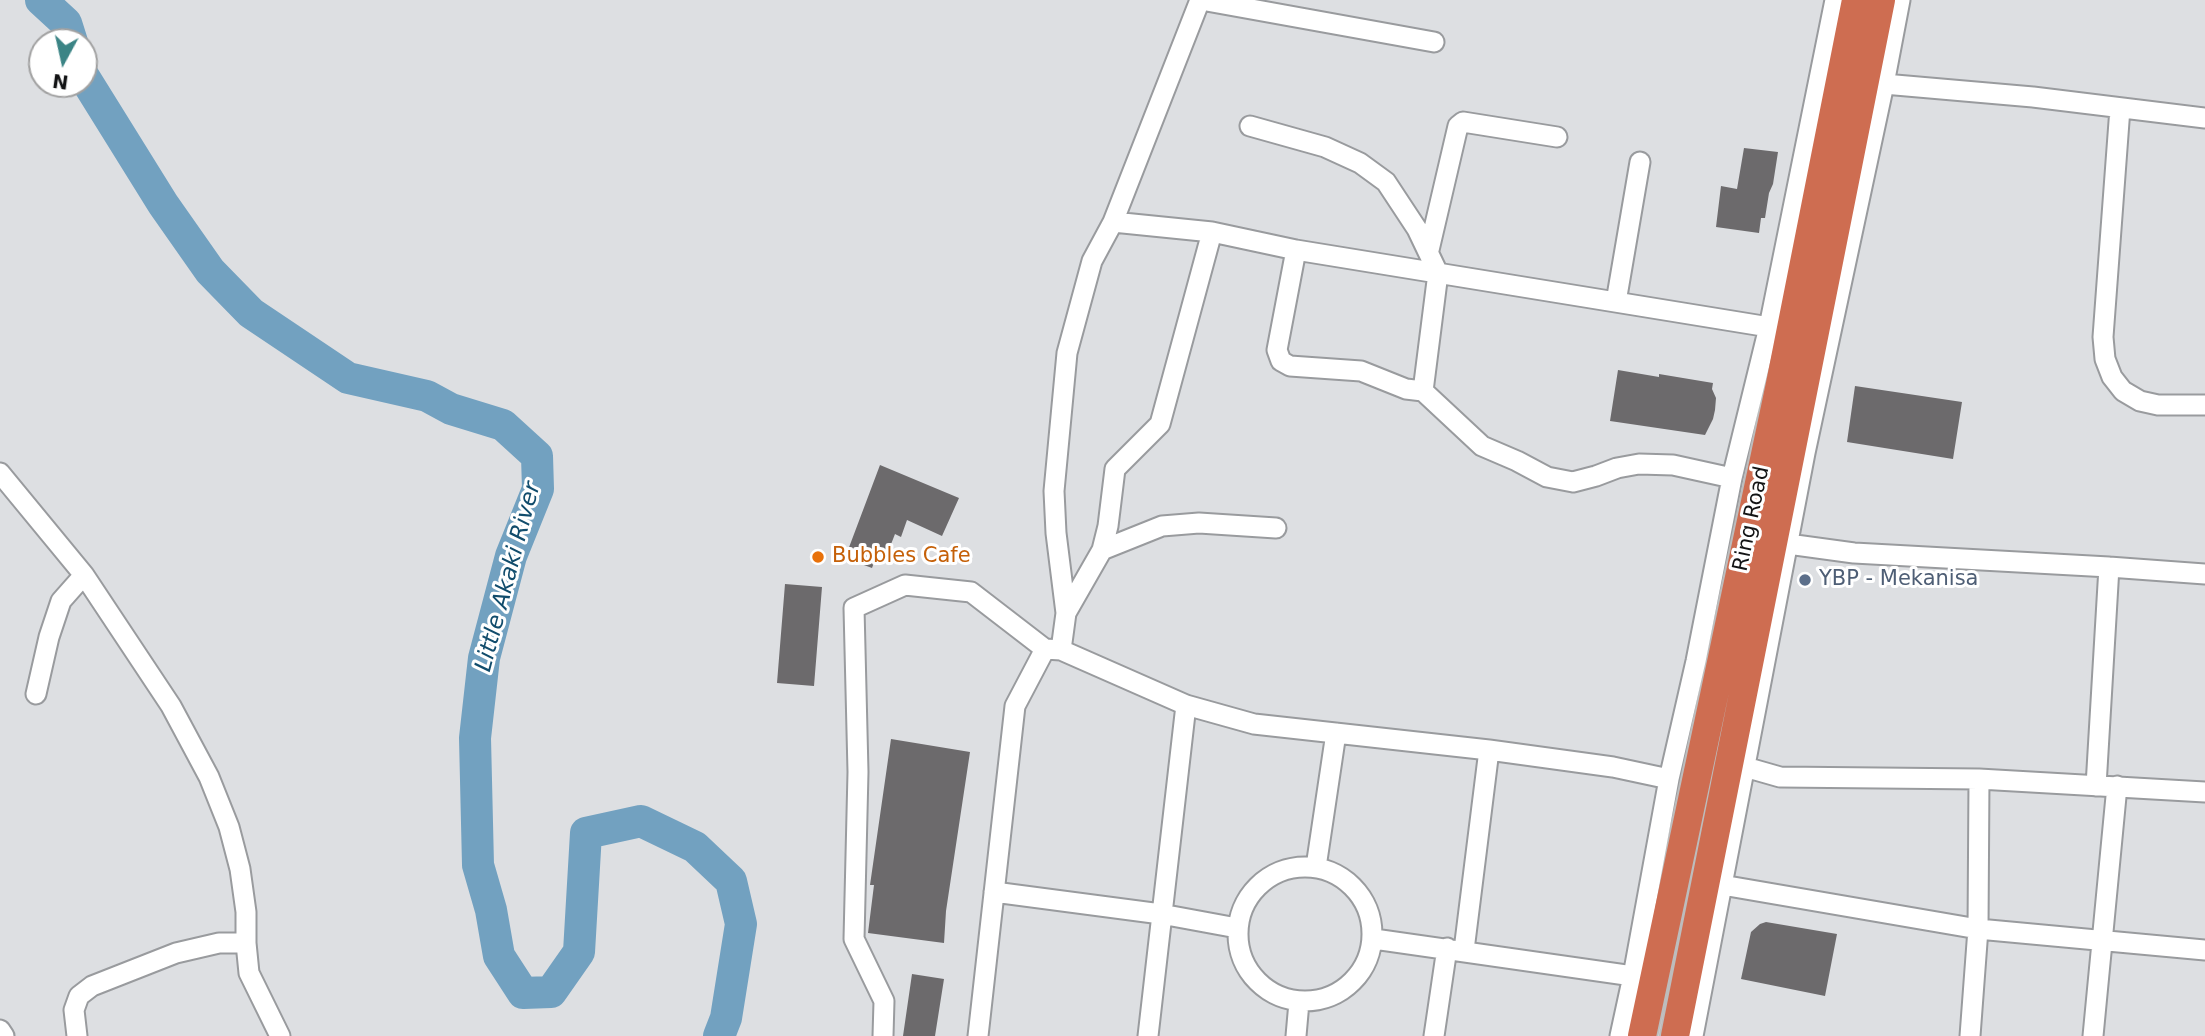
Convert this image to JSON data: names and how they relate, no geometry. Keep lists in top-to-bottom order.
{
  "streets": {
    "highway": ["Ring Road"]
  },
  "water": ["Little Akaki River"],
  "places": ["Bubbles Cafe", "YBP - Mekanisa"],
  "north": "bottom"
}
